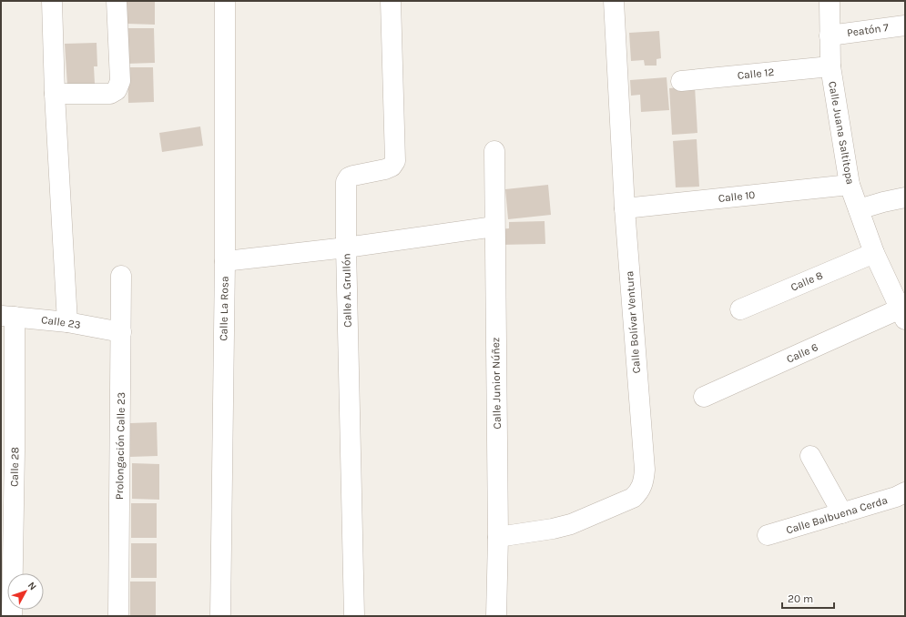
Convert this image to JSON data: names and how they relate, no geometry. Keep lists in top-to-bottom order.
{
  "streets": {
    "street": [
      "Peatón 7",
      "Calle 12",
      "Calle Juana Saltitopa",
      "Calle 10",
      "Calle 8",
      "Calle A. Grullón",
      "Calle La Rosa",
      "Calle 23",
      "Calle Bolívar Ventura",
      "Calle 6",
      "Calle Junior Núñez",
      "Prolongación Calle 23",
      "Calle 28",
      "Calle Balbuena Cerda"
    ]
  },
  "crossings": [
    ["Peatón 7", "Calle Juana Saltitopa"],
    ["Calle 12", "Calle Juana Saltitopa"],
    ["Calle Juana Saltitopa", "Calle 10"],
    ["Calle Juana Saltitopa", "Calle 8"],
    ["Calle Juana Saltitopa", "Calle 6"],
    ["Calle 10", "Calle Bolívar Ventura"],
    ["Calle 23", "Prolongación Calle 23"],
    ["Calle 23", "Calle 28"],
    ["Calle Bolívar Ventura", "Calle Junior Núñez"]
  ],
  "scale_bar": "20 m",
  "north": "top right"
}
